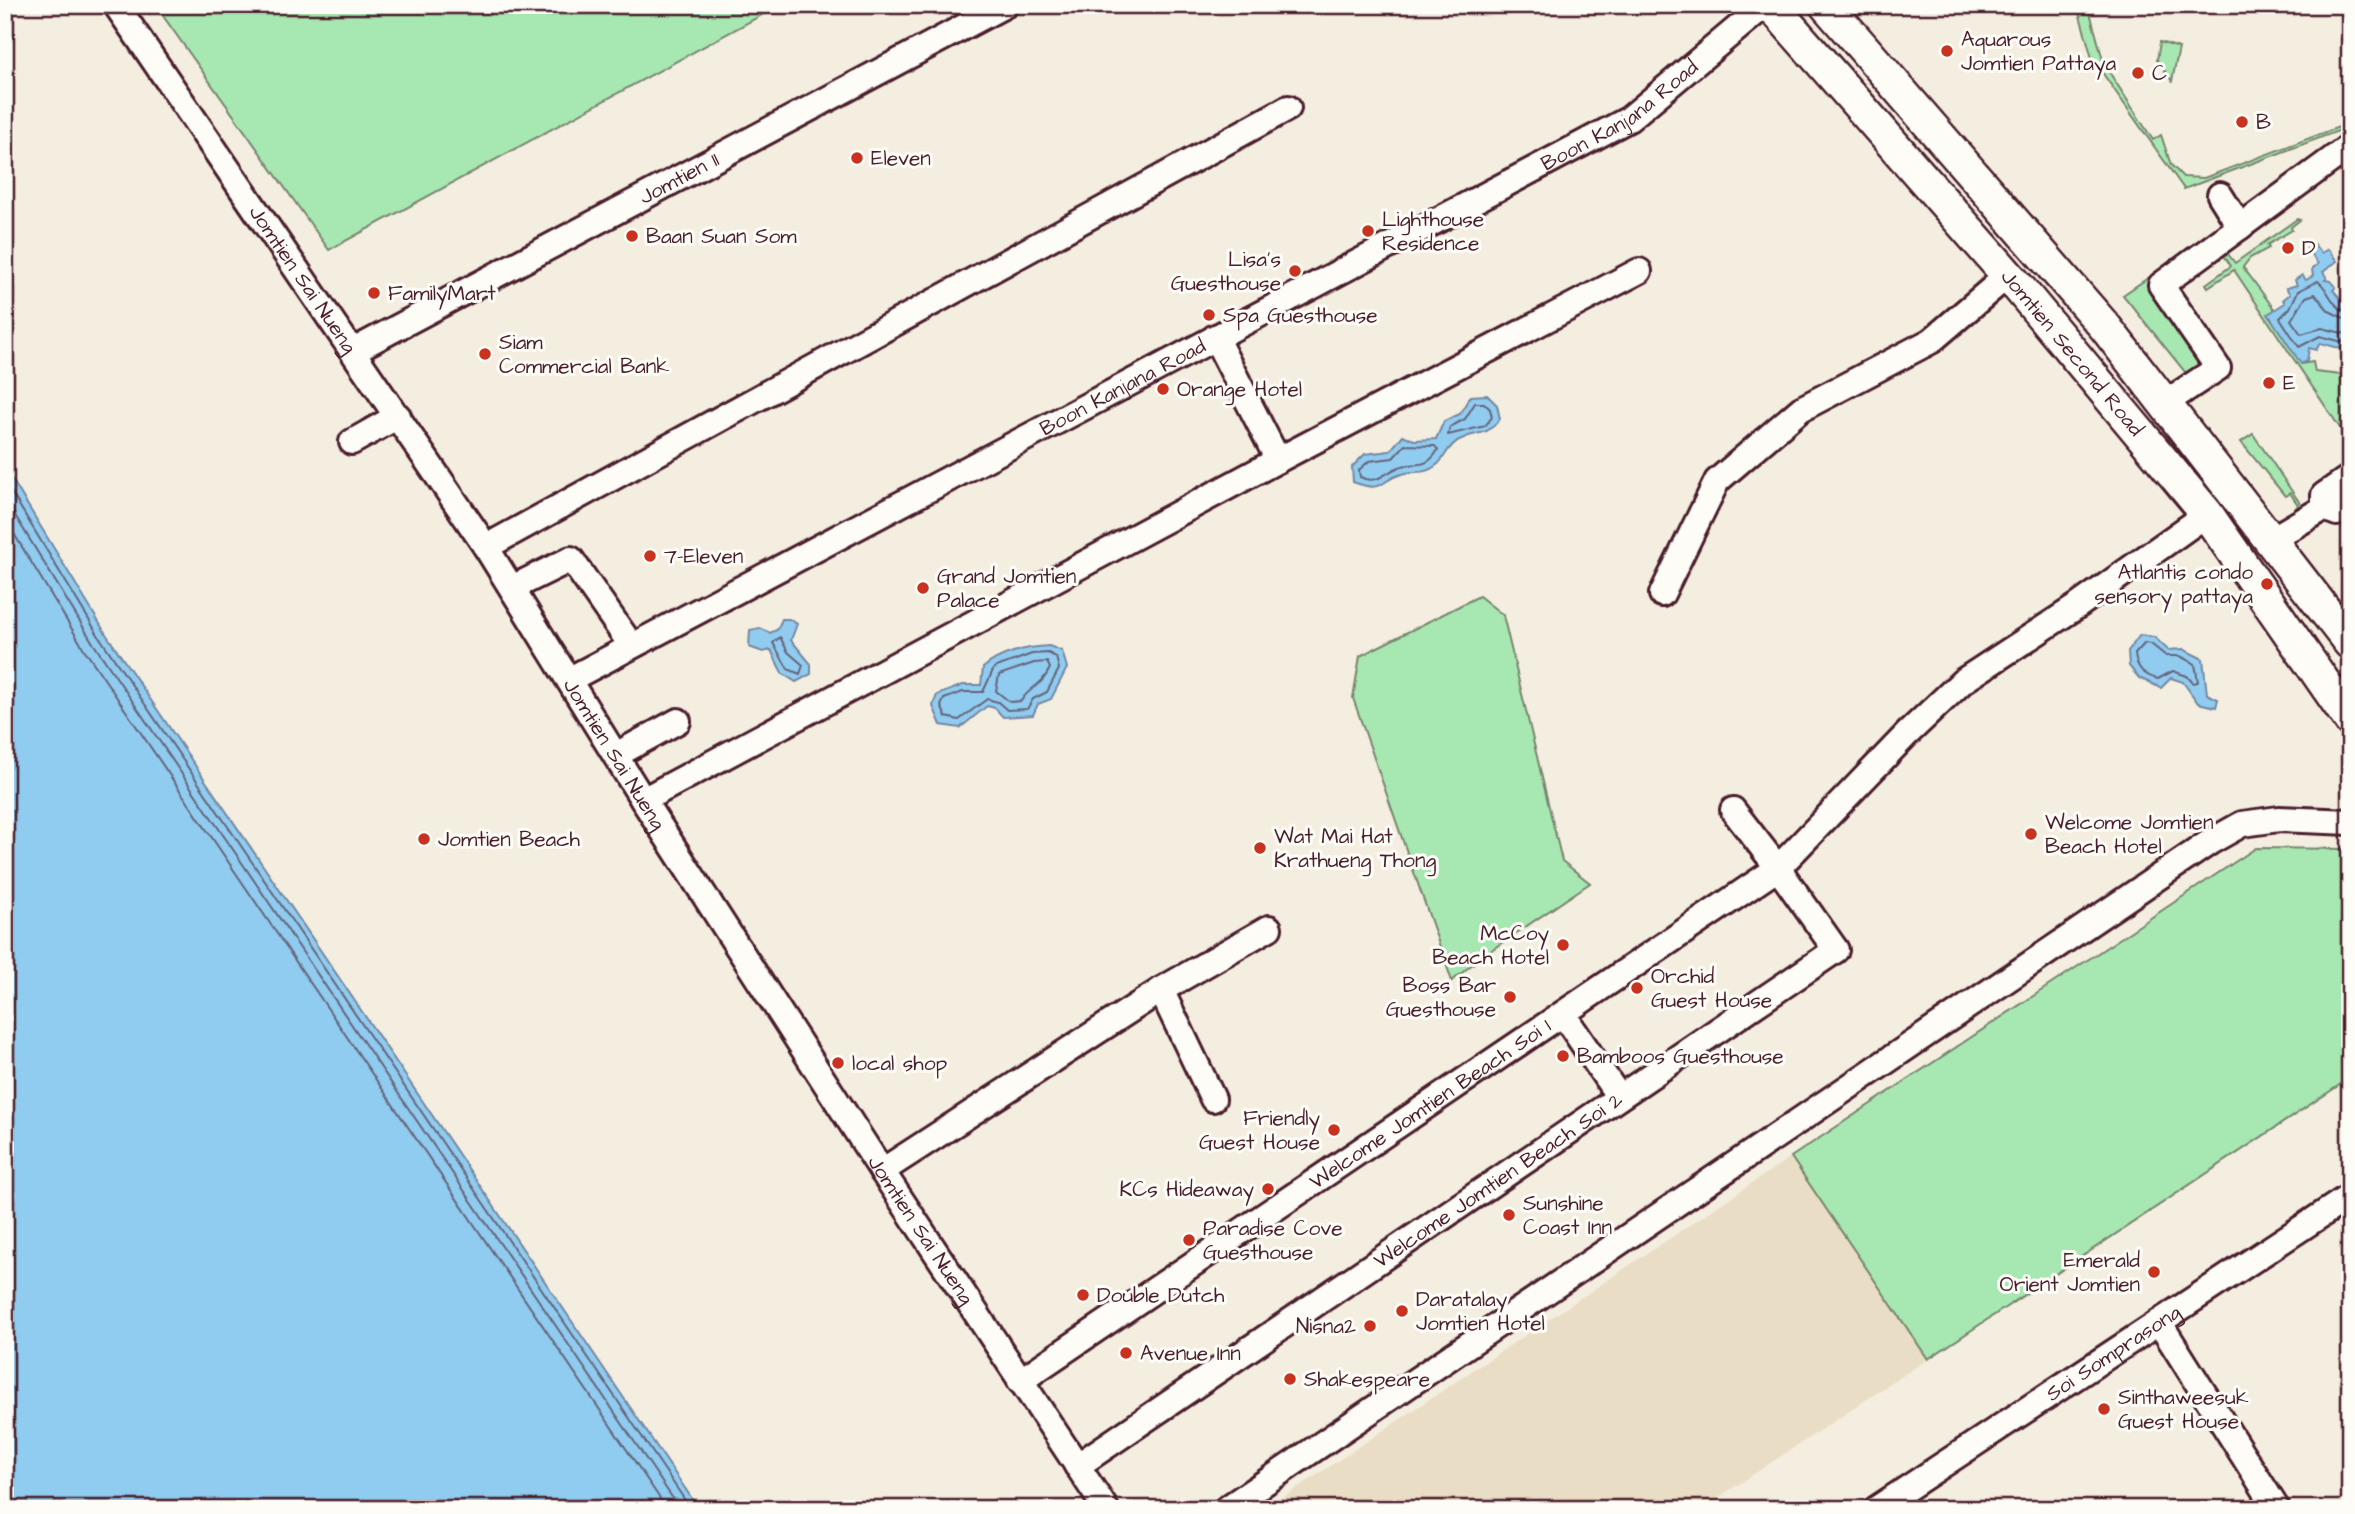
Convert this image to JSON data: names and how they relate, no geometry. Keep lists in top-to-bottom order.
{
  "streets": {
    "main road": ["Jomtien Second Road"],
    "street": [
      "Boon Kanjana Road",
      "Jomtien 11",
      "Jomtien Sai Nueng",
      "Welcome Jomtien Beach Soi 1",
      "Welcome Jomtien Beach Soi 2",
      "Soi Somprasong"
    ]
  },
  "crossings": [
    ["Boon Kanjana Road", "Jomtien Sai Nueng"],
    ["Jomtien 11", "Jomtien Sai Nueng"],
    ["Jomtien Sai Nueng", "Welcome Jomtien Beach Soi 1"],
    ["Jomtien Sai Nueng", "Welcome Jomtien Beach Soi 2"],
    ["Jomtien Second Road", "Welcome Jomtien Beach Soi 1"],
    ["Welcome Jomtien Beach Soi 1", "Welcome Jomtien Beach Soi 2"]
  ],
  "places": [
    "Aquarous Jomtien Pattaya",
    "C",
    "B",
    "Eleven",
    "Lighthouse Residence",
    "Baan Suan Som",
    "D",
    "Lisa's Guesthouse",
    "FamilyMart",
    "Spa Guesthouse",
    "Siam Commercial Bank",
    "E",
    "Orange Hotel",
    "7-Eleven",
    "Atlantis condo sensory pattaya",
    "Grand Jomtien Palace",
    "Welcome Jomtien Beach Hotel",
    "Jomtien Beach",
    "Wat Mai Hat Krathueng Thong",
    "McCoy Beach Hotel",
    "Orchid Guest House",
    "Boss Bar Guesthouse",
    "Bamboos Guesthouse",
    "local shop",
    "Friendly Guest House",
    "KCs Hideaway",
    "Sunshine Coast Inn",
    "Paradise Cove Guesthouse",
    "Emerald Orient Jomtien",
    "Double Dutch",
    "Daratalay Jomtien Hotel",
    "Nisna2",
    "Avenue Inn",
    "Shakespeare",
    "Sinthaweesuk Guest House"
  ]
}
